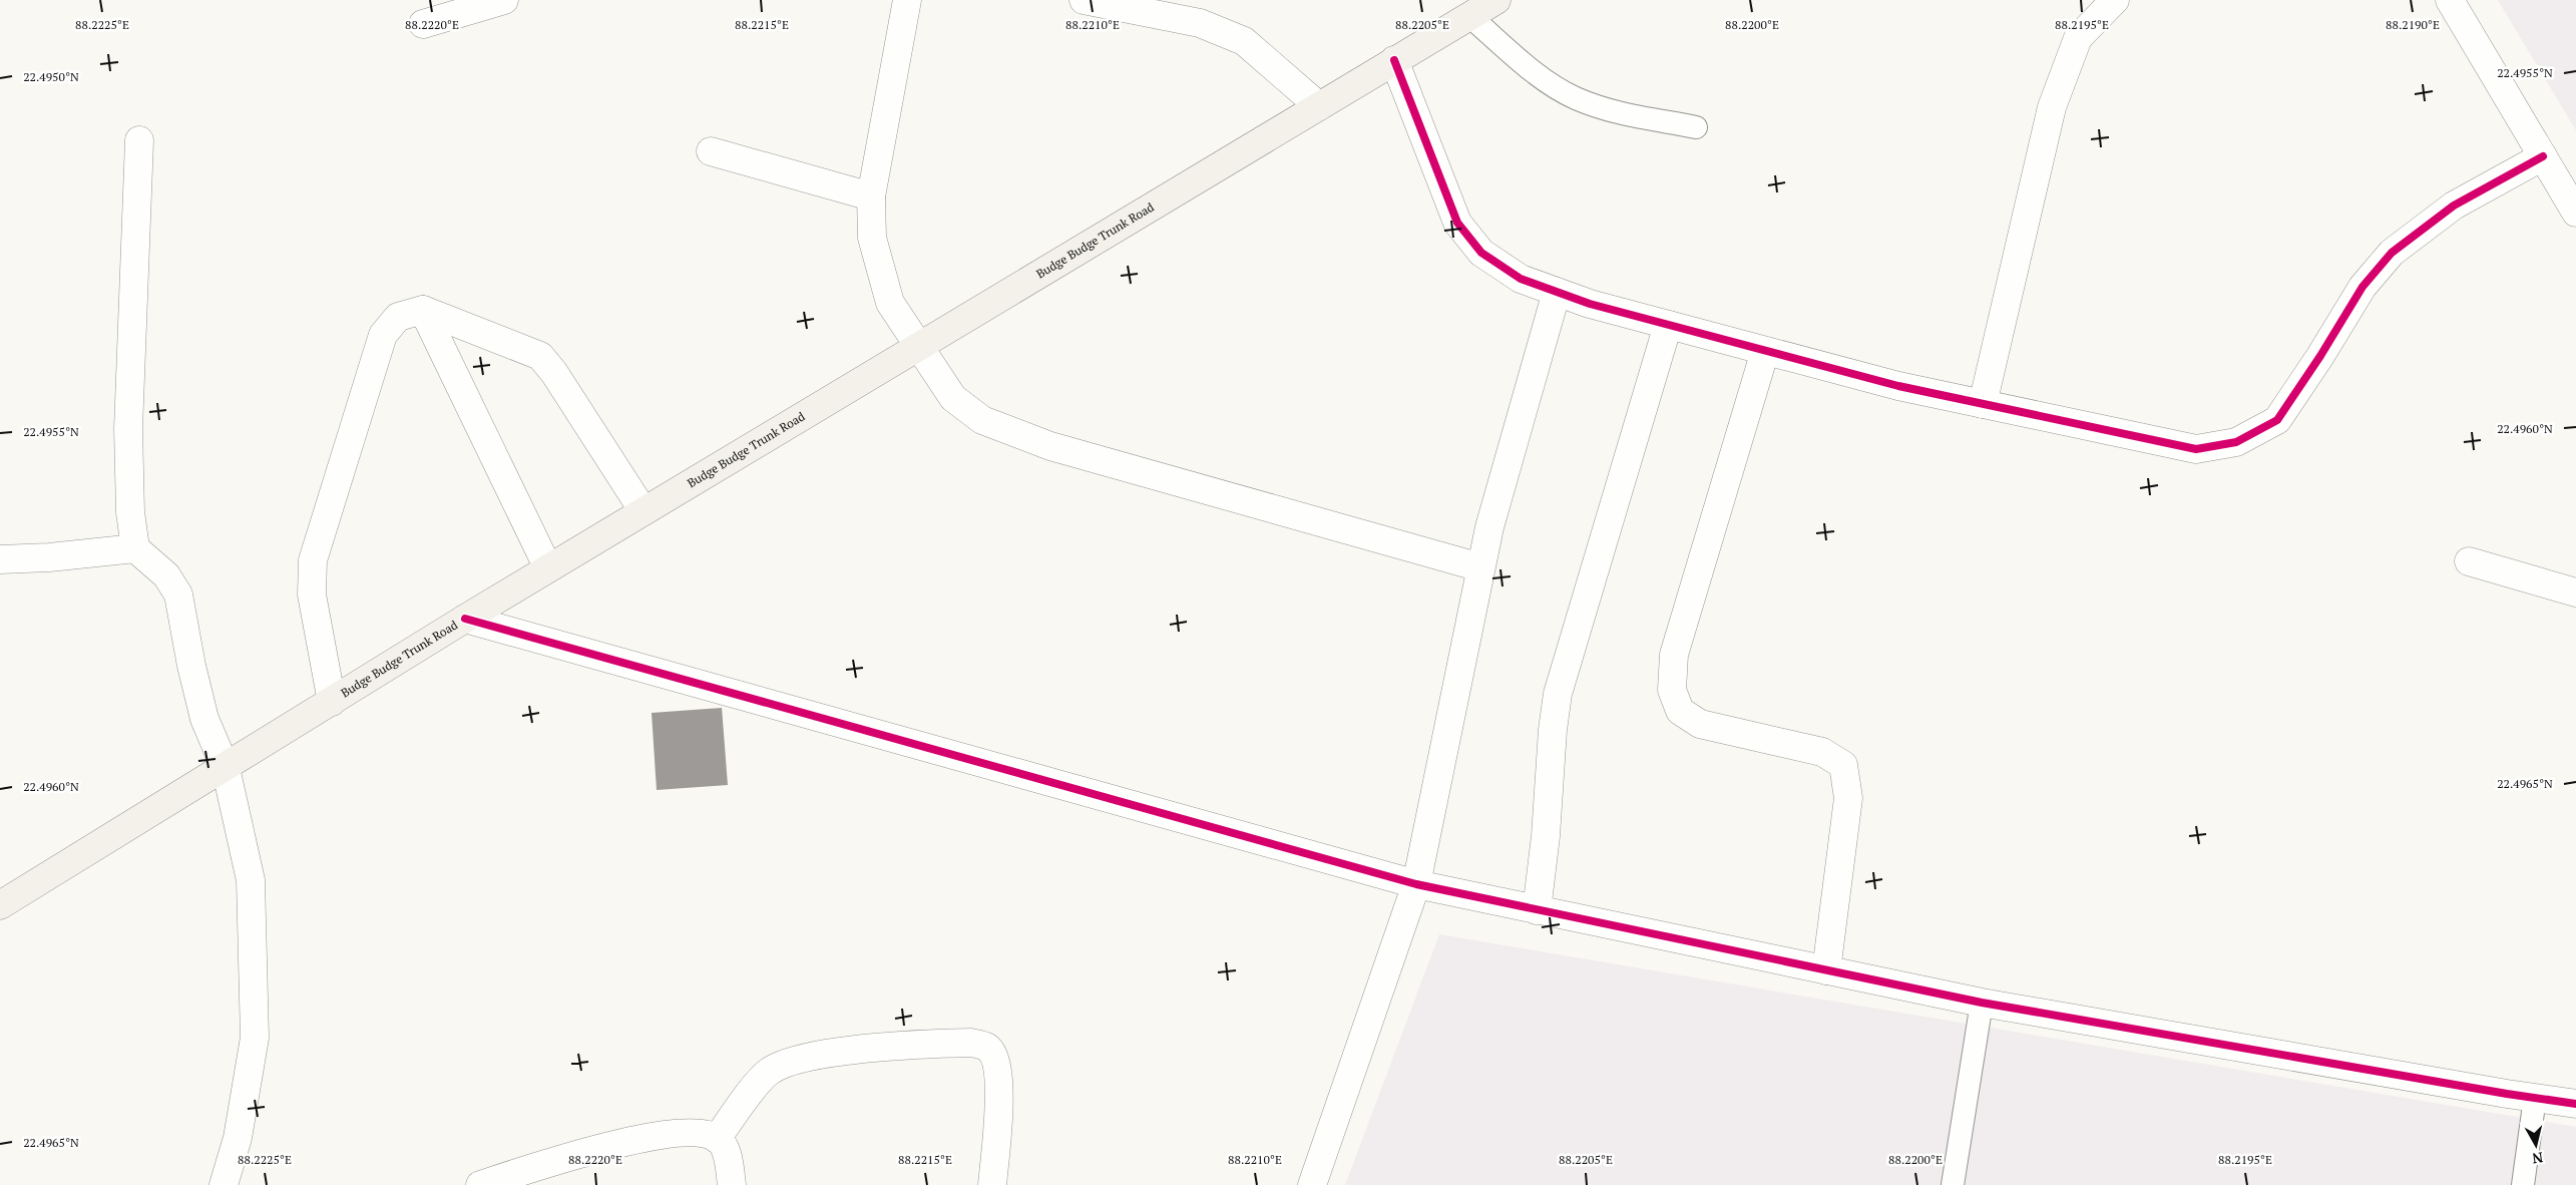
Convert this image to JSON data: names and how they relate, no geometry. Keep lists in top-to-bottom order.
{
  "streets": {
    "main road": ["Budge Budge Trunk Road"]
  },
  "north": "bottom",
  "coordinates": [
    "88.2225°E",
    "88.2220°E",
    "88.2215°E",
    "88.2210°E",
    "88.2205°E",
    "88.2200°E",
    "88.2195°E",
    "88.2190°E",
    "22.4955°N",
    "22.4950°N",
    "22.4960°N",
    "22.4965°N"
  ]
}
